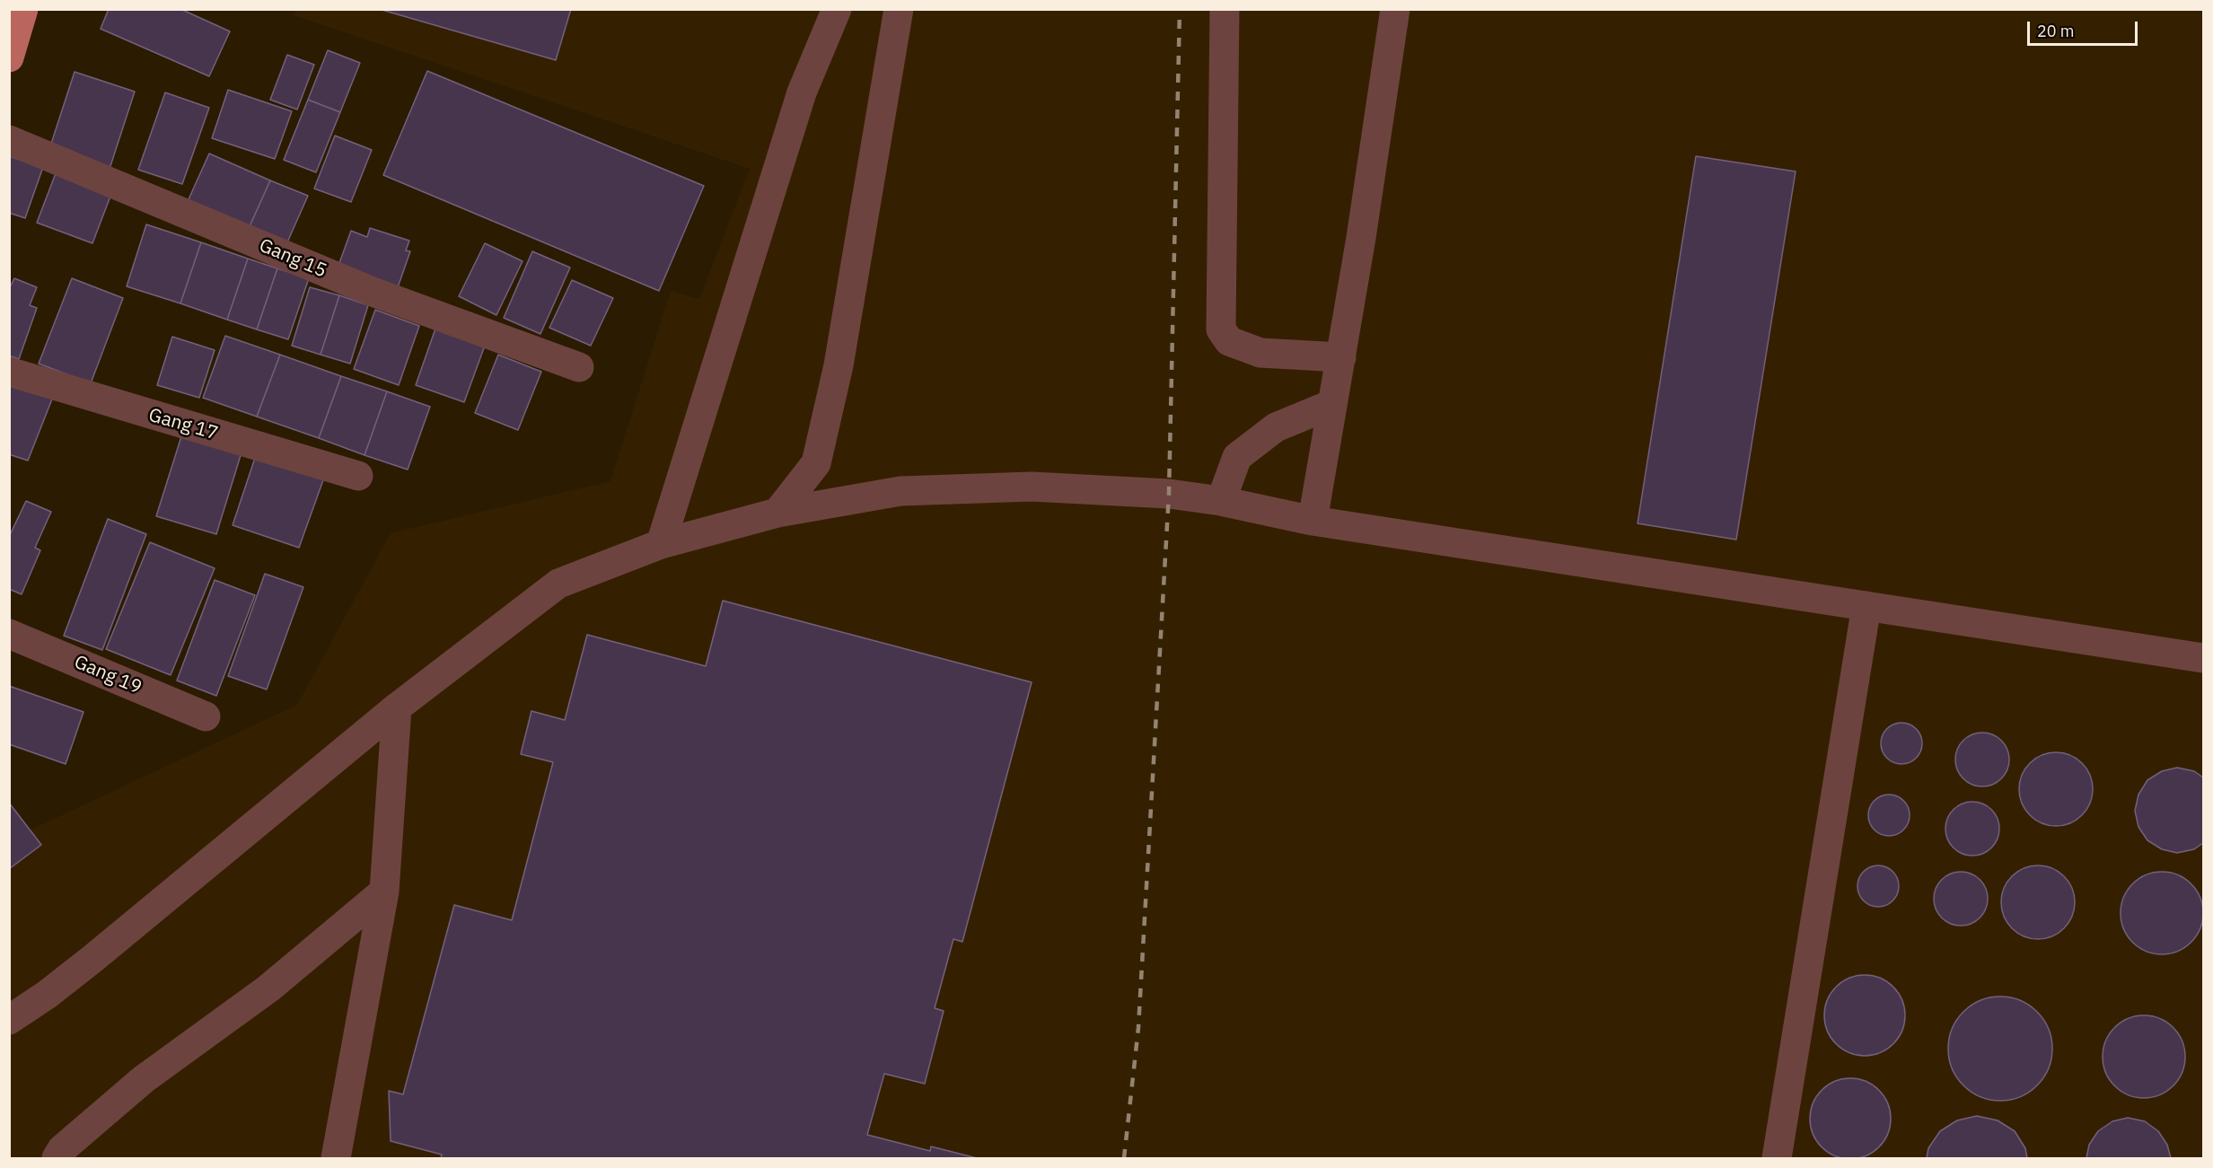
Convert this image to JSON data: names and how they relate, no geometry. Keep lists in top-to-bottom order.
{
  "streets": {
    "street": ["Gang 15", "Gang 17", "Gang 19"]
  },
  "scale_bar": "20 m"
}
